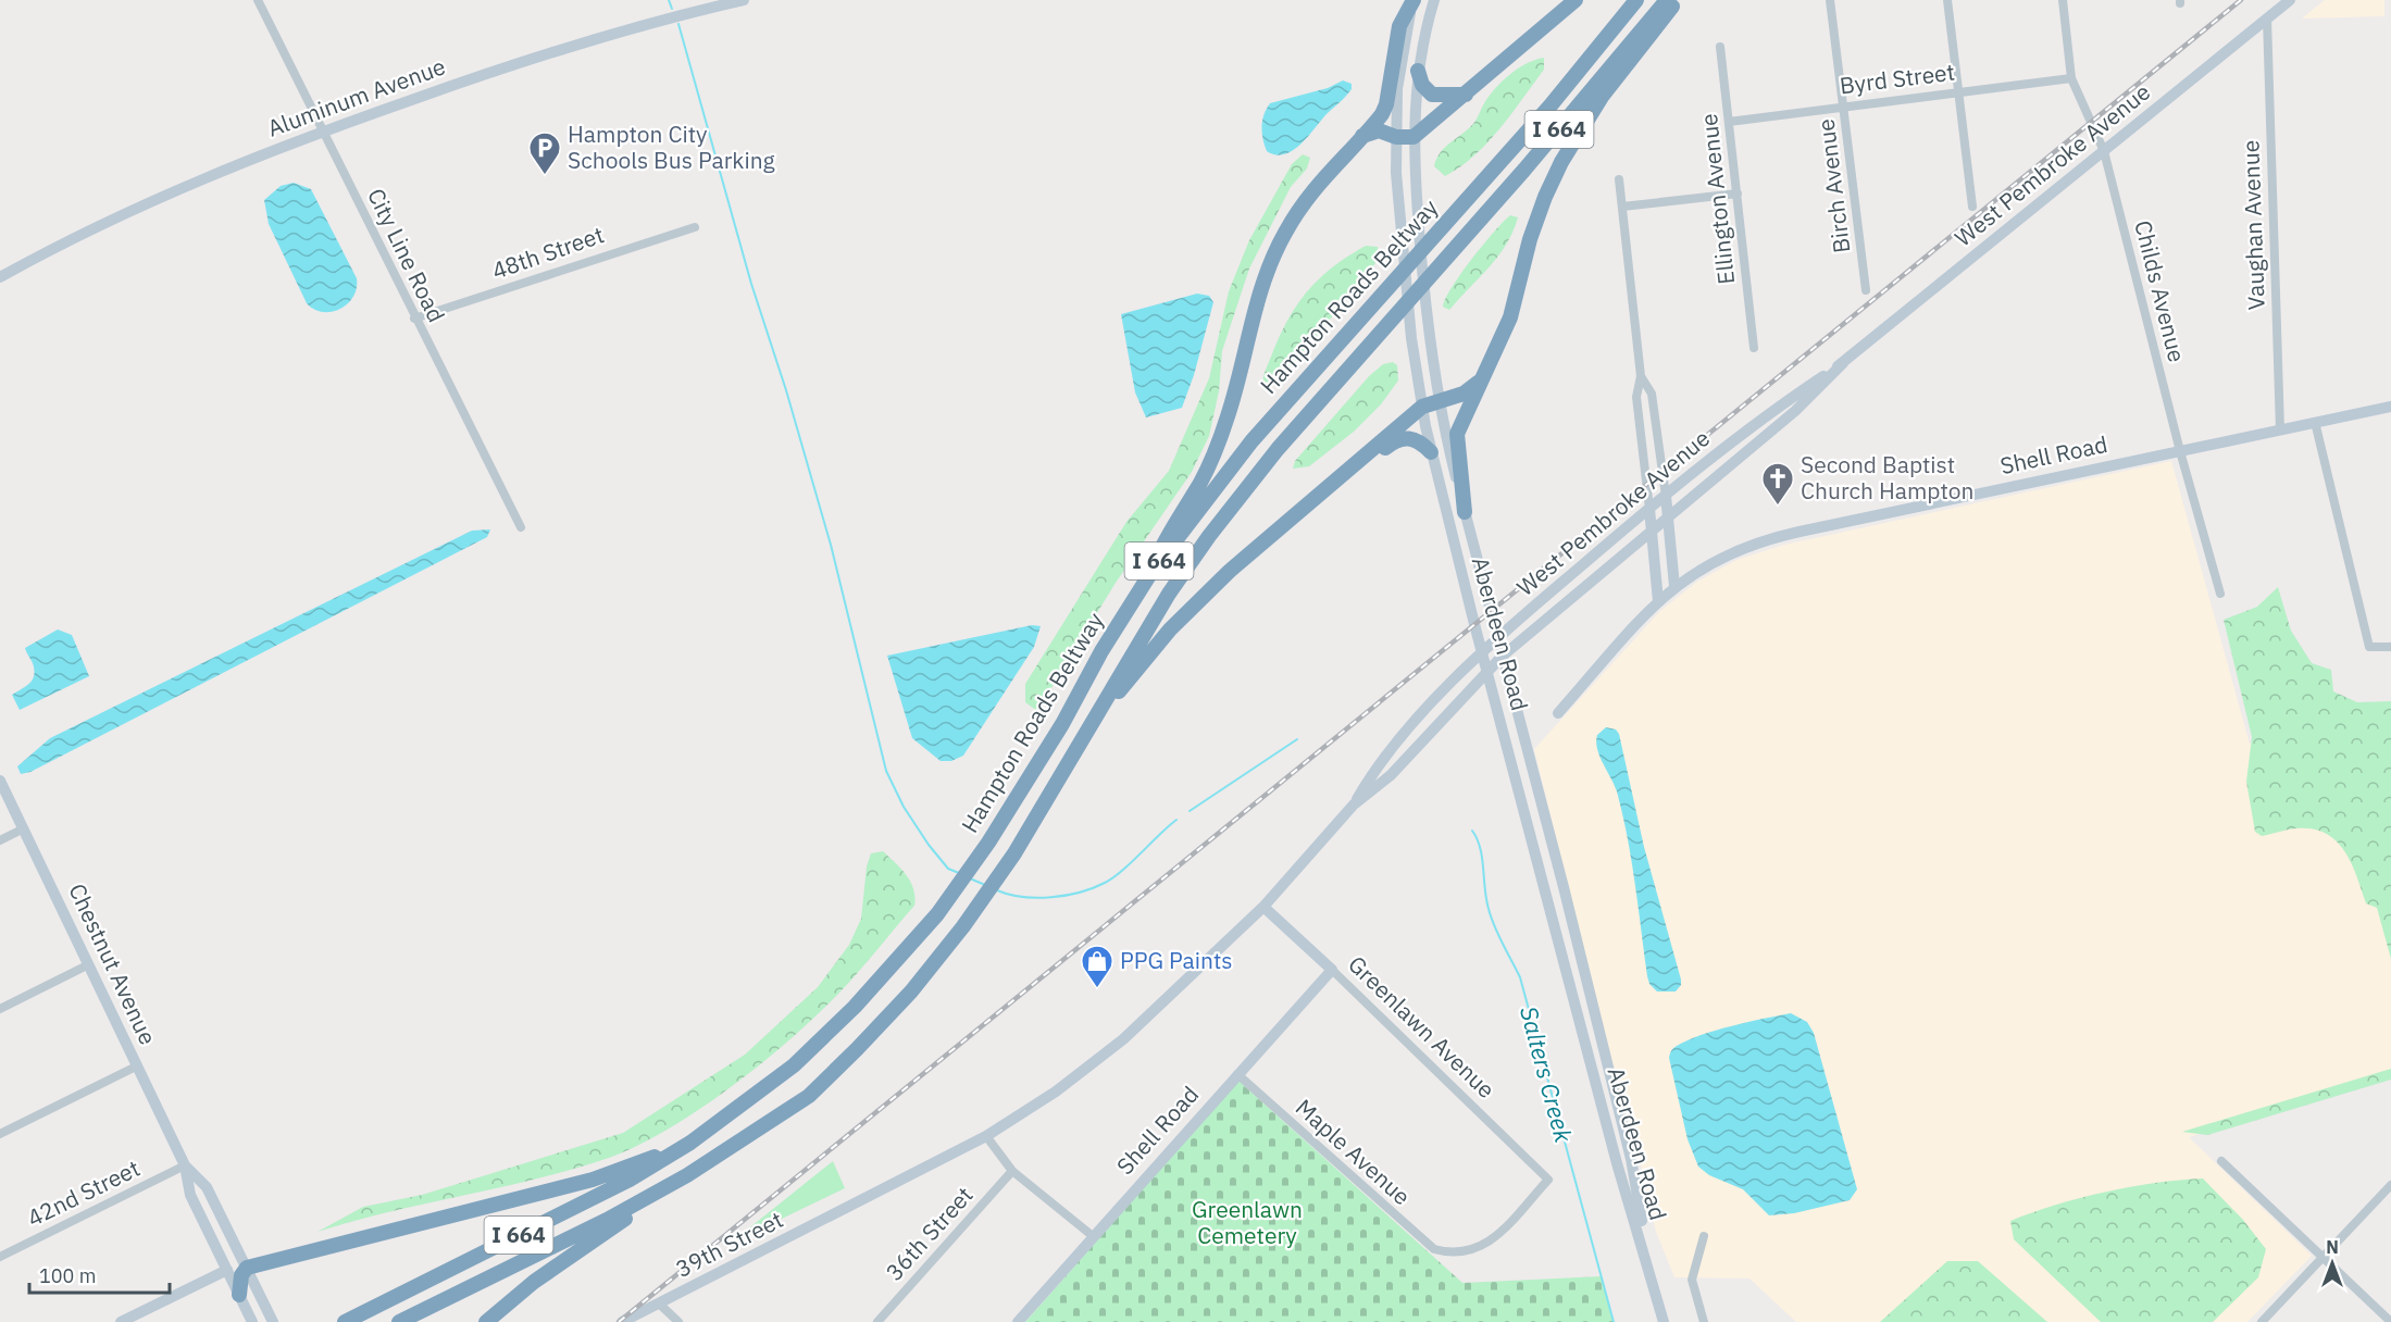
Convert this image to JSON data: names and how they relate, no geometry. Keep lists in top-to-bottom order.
{
  "streets": {
    "highway": ["I 664", "Hampton Roads Beltway"],
    "main road": [
      "Aluminum Avenue",
      "West Pembroke Avenue",
      "Shell Road",
      "Aberdeen Road",
      "Chestnut Avenue",
      "Greenlawn Avenue",
      "39th Street"
    ],
    "street": [
      "Byrd Street",
      "Birch Avenue",
      "Ellington Avenue",
      "Vaughan Avenue",
      "48th Street",
      "City Line Road",
      "Childs Avenue",
      "Maple Avenue",
      "42nd Street",
      "36th Street"
    ]
  },
  "crossings": [
    ["Byrd Street", "Birch Avenue"],
    ["Byrd Street", "Ellington Avenue"],
    ["Byrd Street", "Childs Avenue"],
    ["Aluminum Avenue", "City Line Road"],
    ["West Pembroke Avenue", "Vaughan Avenue"],
    ["West Pembroke Avenue", "Childs Avenue"],
    ["West Pembroke Avenue", "Aberdeen Road"],
    ["West Pembroke Avenue", "Greenlawn Avenue"],
    ["West Pembroke Avenue", "39th Street"],
    ["Vaughan Avenue", "Shell Road"],
    ["48th Street", "City Line Road"],
    ["Childs Avenue", "Shell Road"],
    ["Shell Road", "Greenlawn Avenue"],
    ["Shell Road", "Maple Avenue"],
    ["Chestnut Avenue", "42nd Street"],
    ["Greenlawn Avenue", "Maple Avenue"]
  ],
  "water": ["Salters Creek"],
  "parks": ["Greenlawn Cemetery"],
  "places": {
    "parking": ["Hampton City Schools Bus Parking"],
    "church": ["Second Baptist Church Hampton"],
    "shop": ["PPG Paints"]
  },
  "scale_bar": "100 m",
  "north": "top"
}
